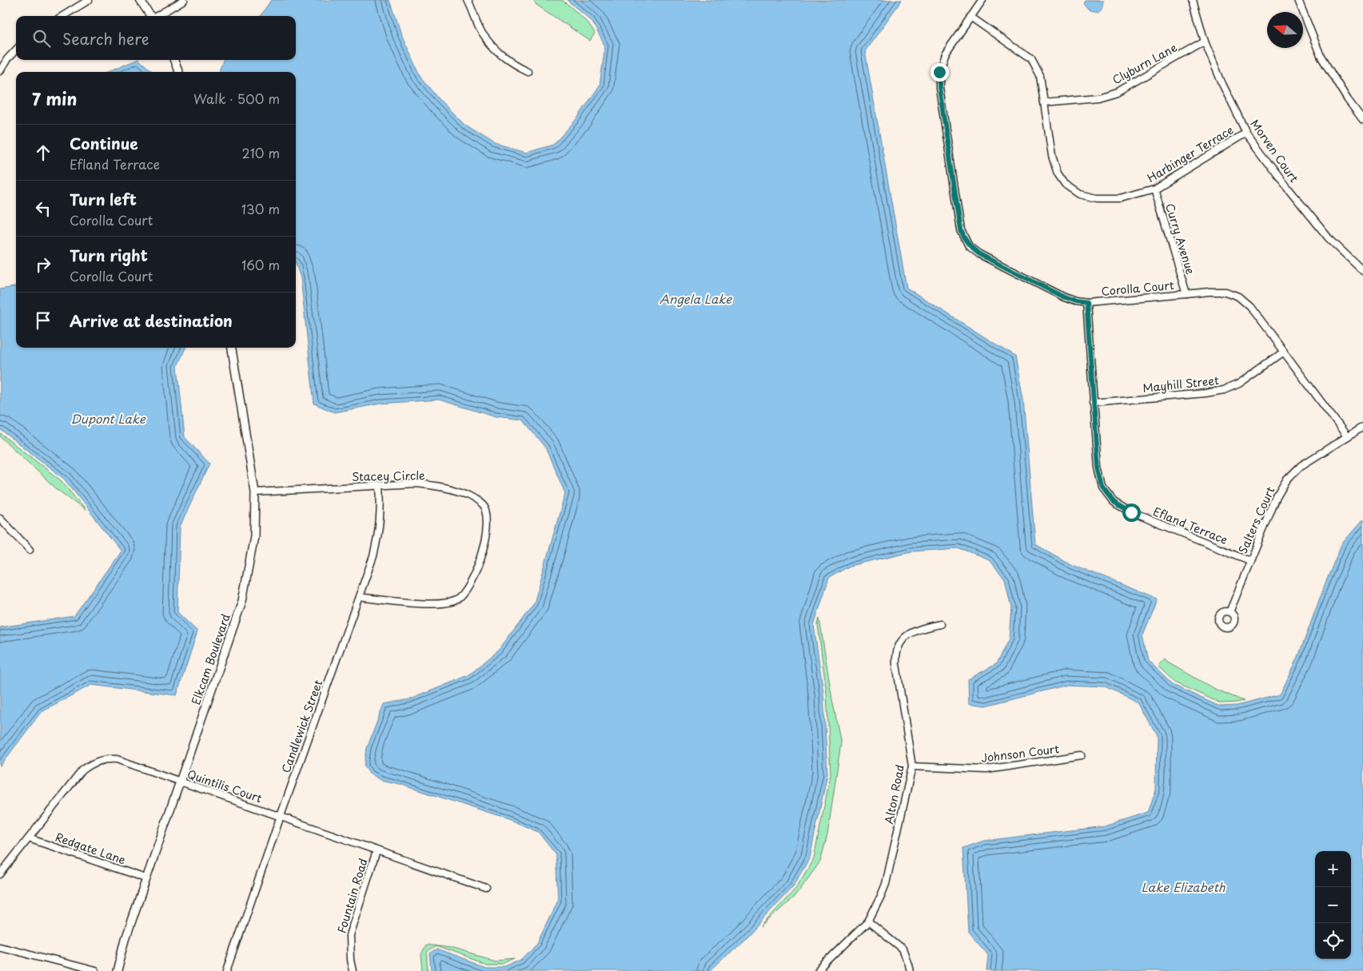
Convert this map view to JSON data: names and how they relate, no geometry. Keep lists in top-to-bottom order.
{
  "streets": {
    "street": [
      "Clyburn Lane",
      "Morven Court",
      "Harbinger Terrace",
      "Curry Avenue",
      "Corolla Court",
      "Mayhill Street",
      "Stacey Circle",
      "Salters Court",
      "Efland Terrace",
      "Elkcam Boulevard",
      "Candlewick Street",
      "Johnson Court",
      "Quintilis Court",
      "Alton Road",
      "Redgate Lane",
      "Fountain Road"
    ]
  },
  "crossings": [
    ["Clyburn Lane", "Morven Court"],
    ["Clyburn Lane", "Harbinger Terrace"],
    ["Morven Court", "Harbinger Terrace"],
    ["Harbinger Terrace", "Curry Avenue"],
    ["Harbinger Terrace", "Corolla Court"],
    ["Curry Avenue", "Corolla Court"],
    ["Corolla Court", "Mayhill Street"],
    ["Corolla Court", "Salters Court"],
    ["Corolla Court", "Efland Terrace"],
    ["Mayhill Street", "Efland Terrace"],
    ["Stacey Circle", "Elkcam Boulevard"],
    ["Stacey Circle", "Candlewick Street"],
    ["Salters Court", "Efland Terrace"],
    ["Elkcam Boulevard", "Quintilis Court"],
    ["Elkcam Boulevard", "Redgate Lane"],
    ["Candlewick Street", "Quintilis Court"],
    ["Johnson Court", "Alton Road"],
    ["Quintilis Court", "Redgate Lane"],
    ["Quintilis Court", "Fountain Road"]
  ],
  "water": ["Angela Lake", "Dupont Lake", "Lake Elizabeth"],
  "north": "left",
  "page": {
    "search": "Search here",
    "heading": ["7 min", "Walk · 500 m"],
    "list": [
      ["Continue", "Efland Terrace", "210 m"],
      ["Turn left", "Corolla Court", "130 m"],
      ["Turn right", "Corolla Court", "160 m"],
      "Arrive at destination"
    ],
    "map_buttons": ["+", "−"]
  }
}
